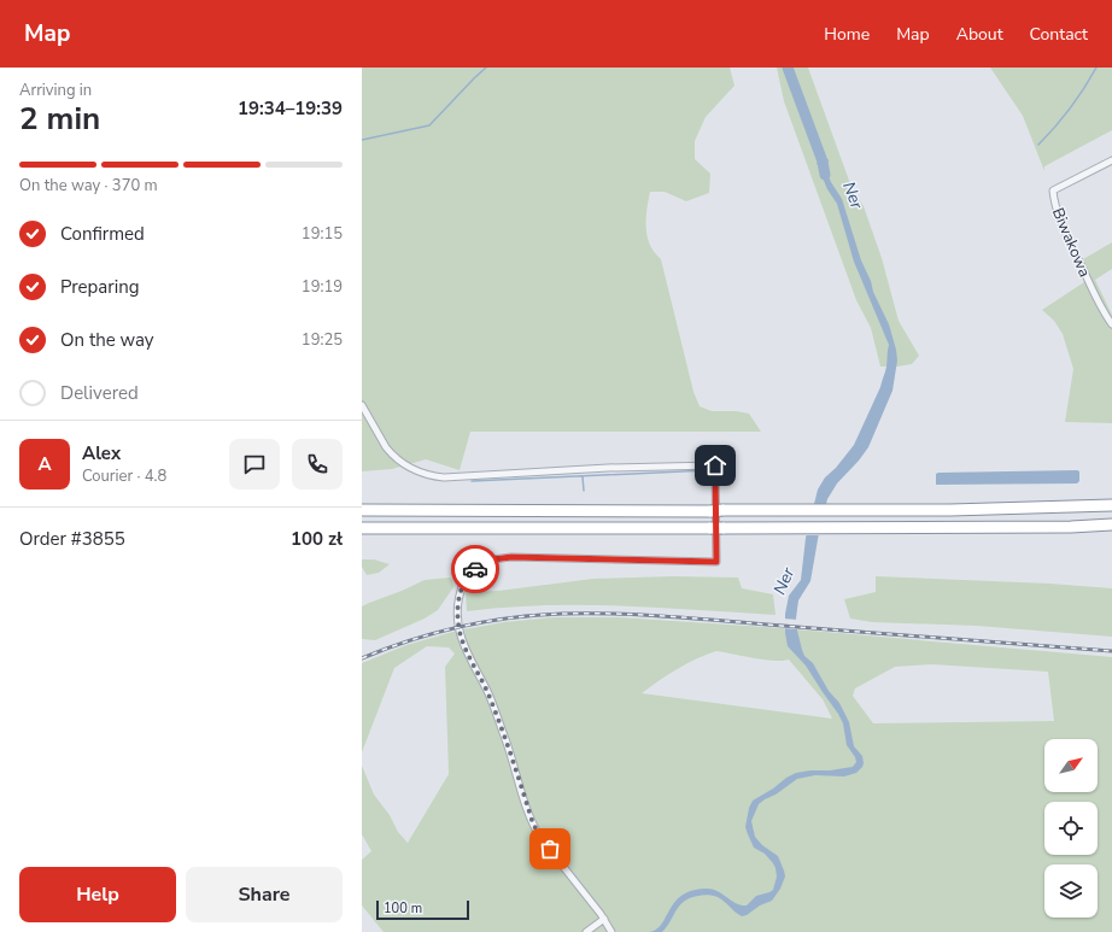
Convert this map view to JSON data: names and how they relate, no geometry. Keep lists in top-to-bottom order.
{
  "streets": {
    "street": ["Biwakowa"]
  },
  "water": ["Ner"],
  "scale_bar": "100 m",
  "north": "top right",
  "page": {
    "header": "Map",
    "nav": [
      "Home",
      "Map",
      "About",
      "Contact"
    ],
    "heading": ["2 min", "Arriving in", "19:34–19:39"],
    "panel": [
      "Alex",
      "Courier · 4.8",
      "Order #3855",
      "100 zł"
    ],
    "bar": "On the way · 370 m",
    "list": [
      ["Confirmed", "19:15"],
      ["Preparing", "19:19"],
      ["On the way", "19:25"],
      "Delivered"
    ],
    "round": "A",
    "buttons": ["Help", "Share"],
    "scale": "100 m"
  }
}
